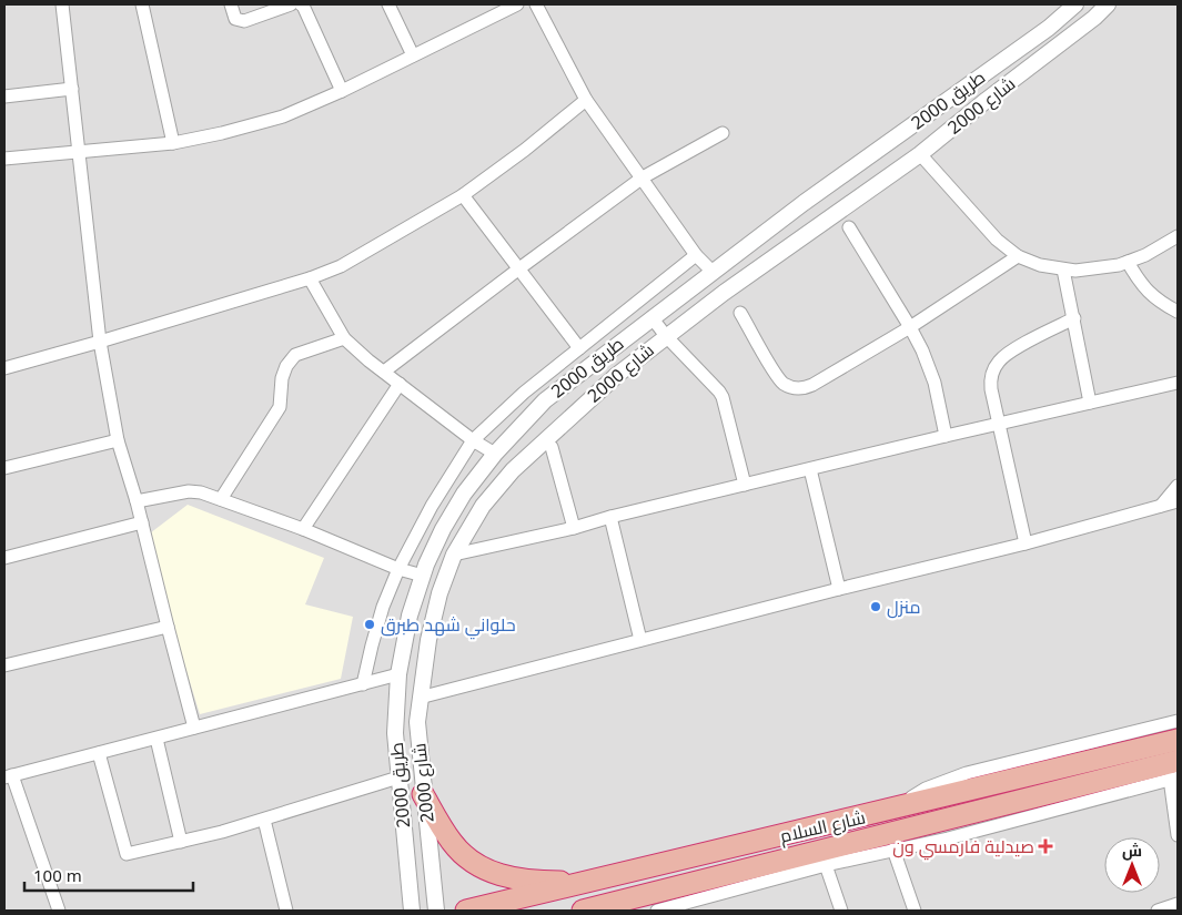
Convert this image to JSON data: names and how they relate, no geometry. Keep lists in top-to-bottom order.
{
  "streets": {
    "highway": ["شارع السلام"],
    "street": ["طريق 2000", "شارع 2000"]
  },
  "places": {
    "other": ["منزل", "حلواني شهد طبرق"],
    "health": ["صيدلية فارمسي ون"]
  },
  "scale_bar": "100 m",
  "north": "top"
}
